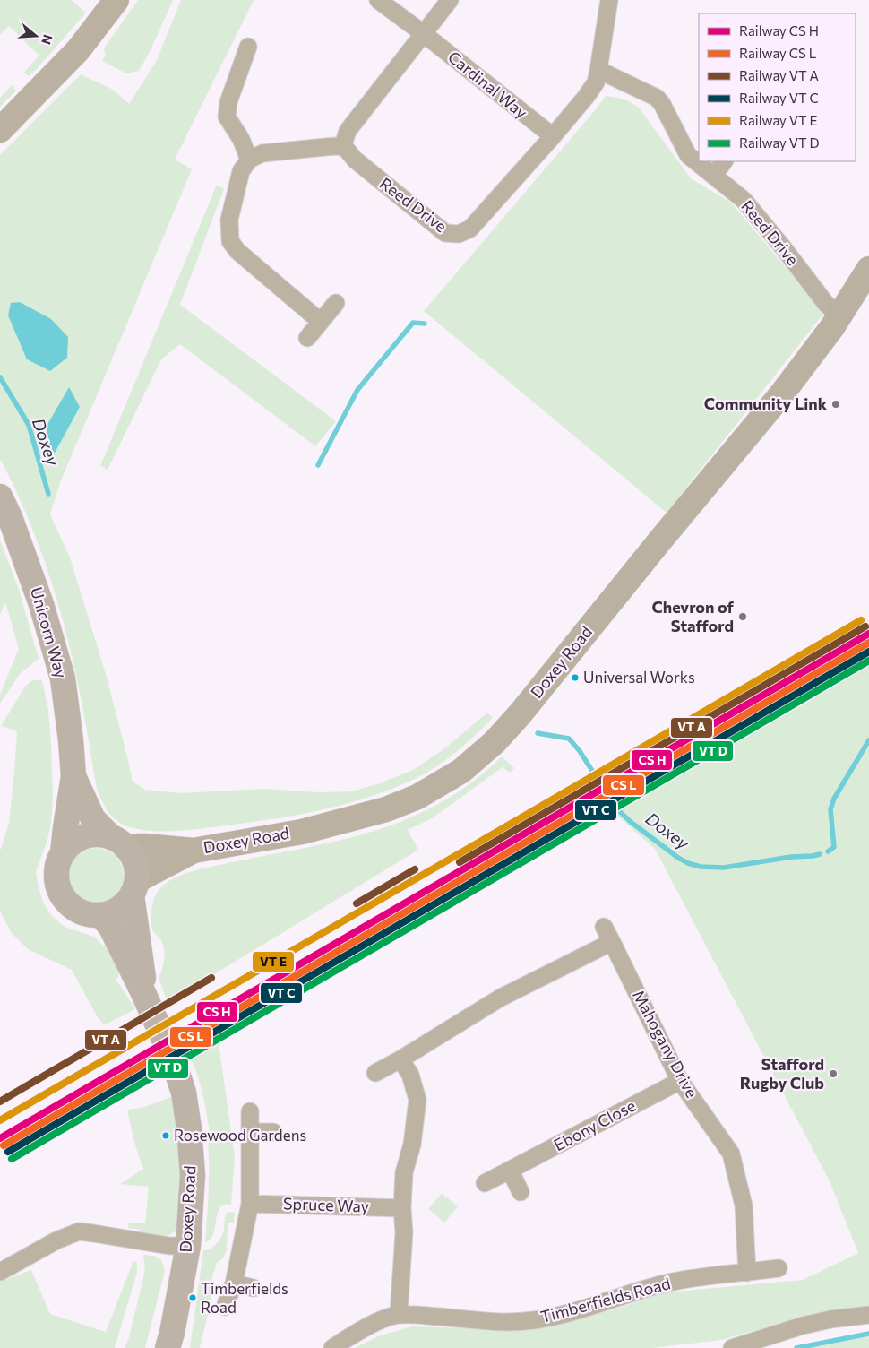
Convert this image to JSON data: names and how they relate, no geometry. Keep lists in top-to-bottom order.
{
  "streets": {
    "main road": ["Unicorn Way", "Doxey Road"],
    "street": [
      "Cardinal Way",
      "Reed Drive",
      "Mahogany Drive",
      "Ebony Close",
      "Spruce Way",
      "Timberfields Road"
    ]
  },
  "crossings": [
    ["Cardinal Way", "Reed Drive"],
    ["Reed Drive", "Doxey Road"],
    ["Unicorn Way", "Doxey Road"],
    ["Mahogany Drive", "Ebony Close"],
    ["Mahogany Drive", "Timberfields Road"]
  ],
  "water": ["Doxey"],
  "places": [
    "Community Link",
    "Chevron of Stafford",
    "Universal Works",
    "Stafford Rugby Club",
    "Rosewood Gardens",
    "Timberfields Road"
  ],
  "legend": [
    "Railway CS H",
    "Railway CS L",
    "Railway VT A",
    "Railway VT C",
    "Railway VT E",
    "Railway VT D"
  ],
  "north": "right"
}
